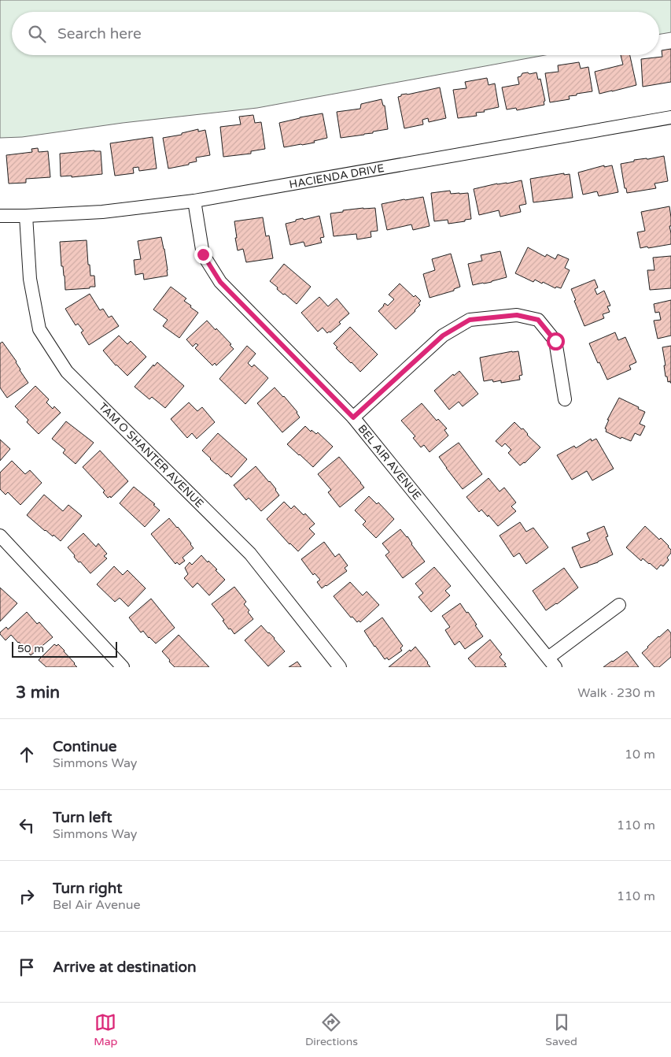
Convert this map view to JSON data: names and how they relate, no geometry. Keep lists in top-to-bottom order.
{
  "streets": {
    "street": ["HACIENDA DRIVE", "TAM O SHANTER AVENUE", "BEL AIR AVENUE"]
  },
  "crossings": [
    ["HACIENDA DRIVE", "TAM O SHANTER AVENUE"],
    ["HACIENDA DRIVE", "BEL AIR AVENUE"]
  ],
  "scale_bar": "50 m",
  "page": {
    "search": "Search here",
    "scale": "50 m",
    "heading": ["3 min", "Walk · 230 m"],
    "list": [
      ["Continue", "Simmons Way", "10 m"],
      ["Turn left", "Simmons Way", "110 m"],
      ["Turn right", "Bel Air Avenue", "110 m"],
      "Arrive at destination"
    ],
    "nav": ["Map", "Directions", "Saved"]
  }
}
